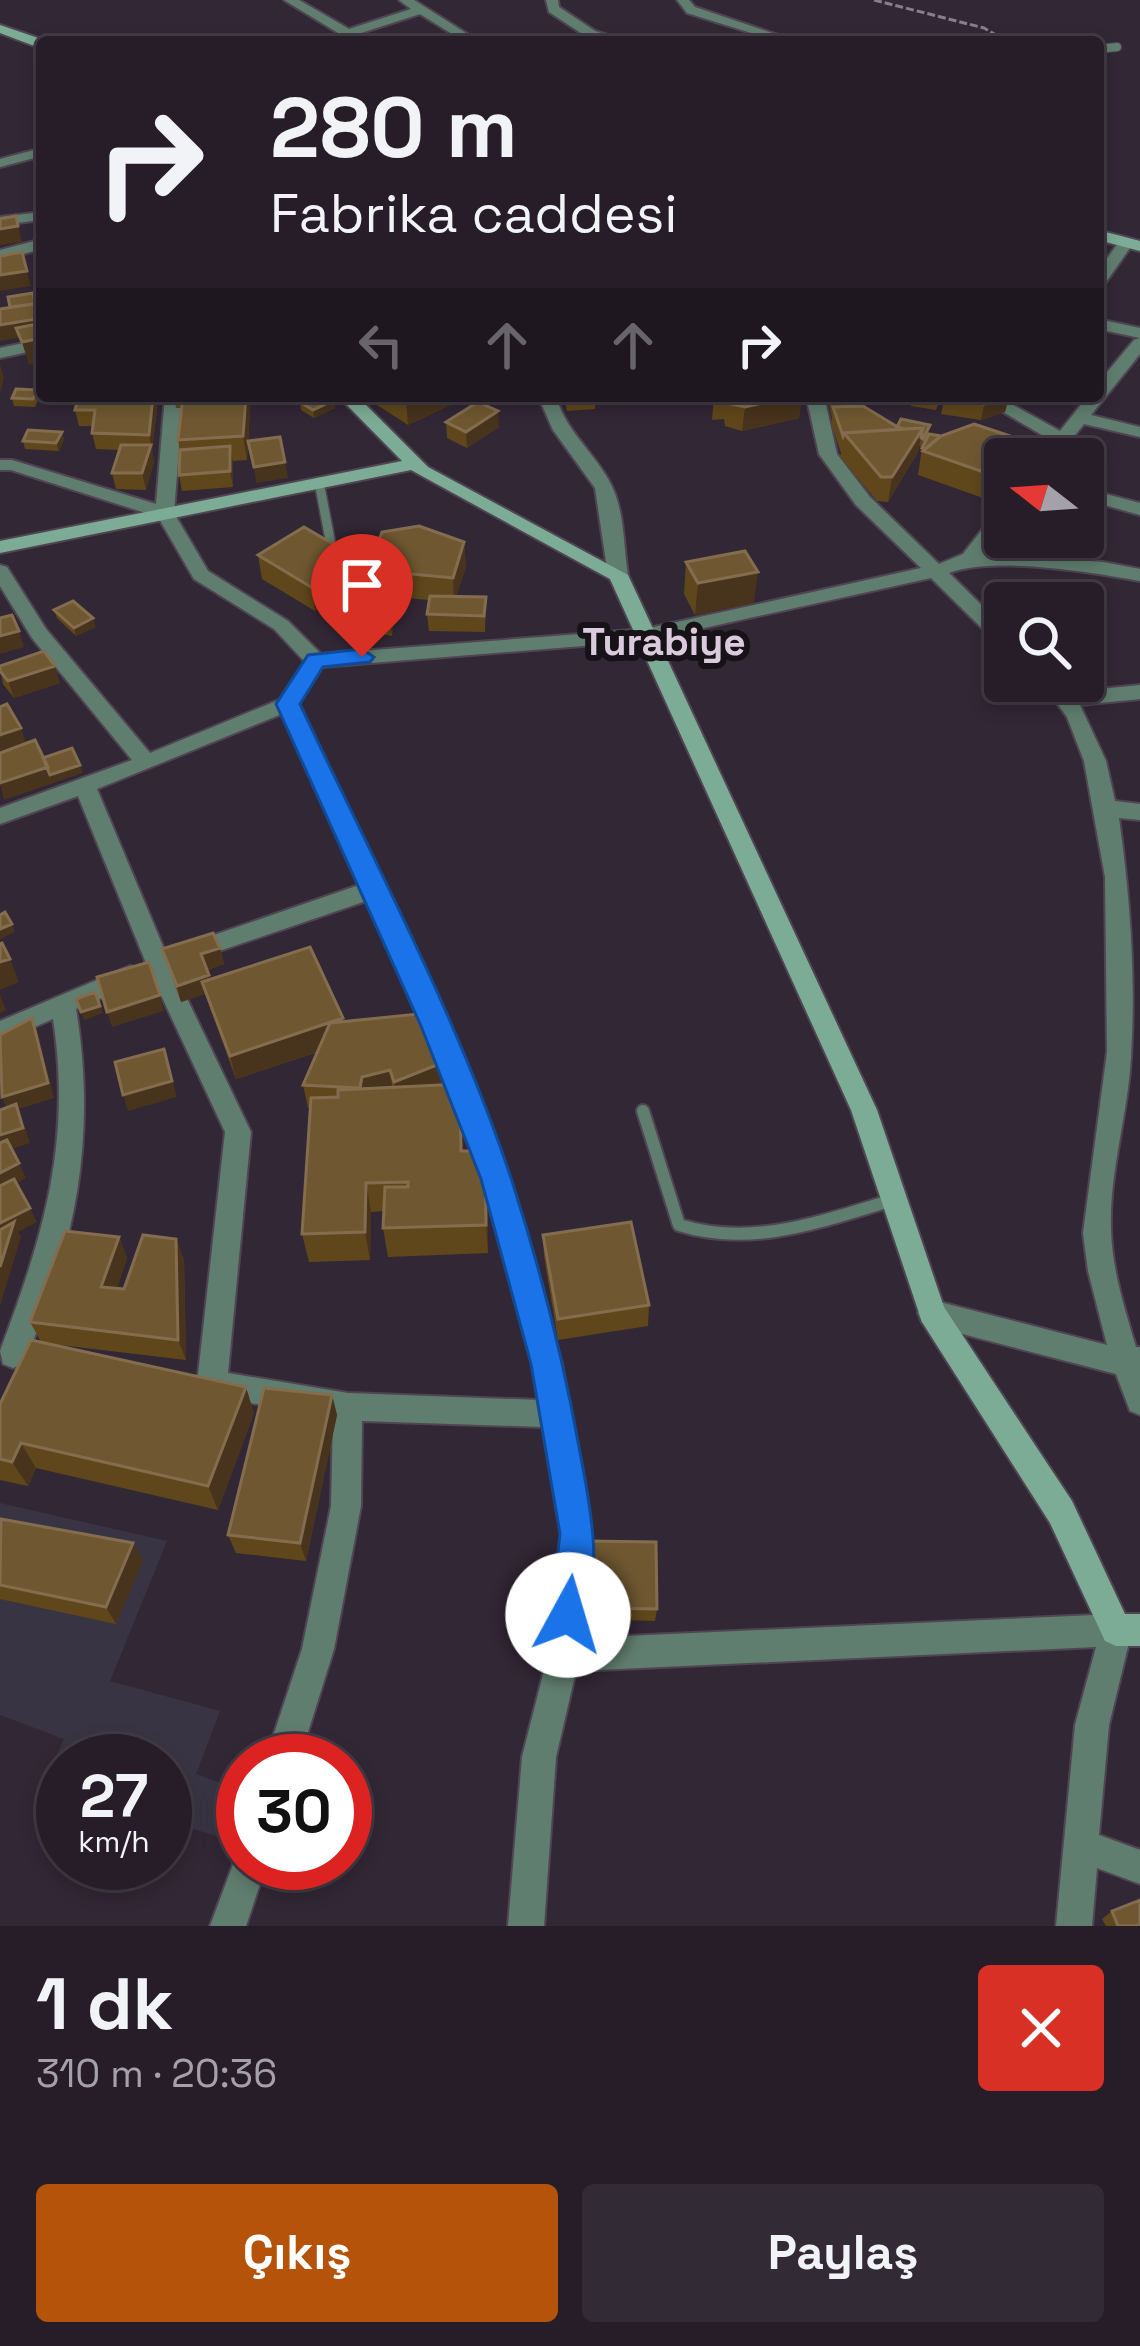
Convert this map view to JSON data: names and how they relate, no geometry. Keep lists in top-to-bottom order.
{
  "districts": ["Turabiye"],
  "north": "left",
  "page": {
    "turn": ["280 m", "Fabrika caddesi"],
    "speed": "27 km/h",
    "limit": "30",
    "heading": ["1 dk", "310 m · 20:36"],
    "buttons": ["Çıkış", "Paylaş"]
  }
}
